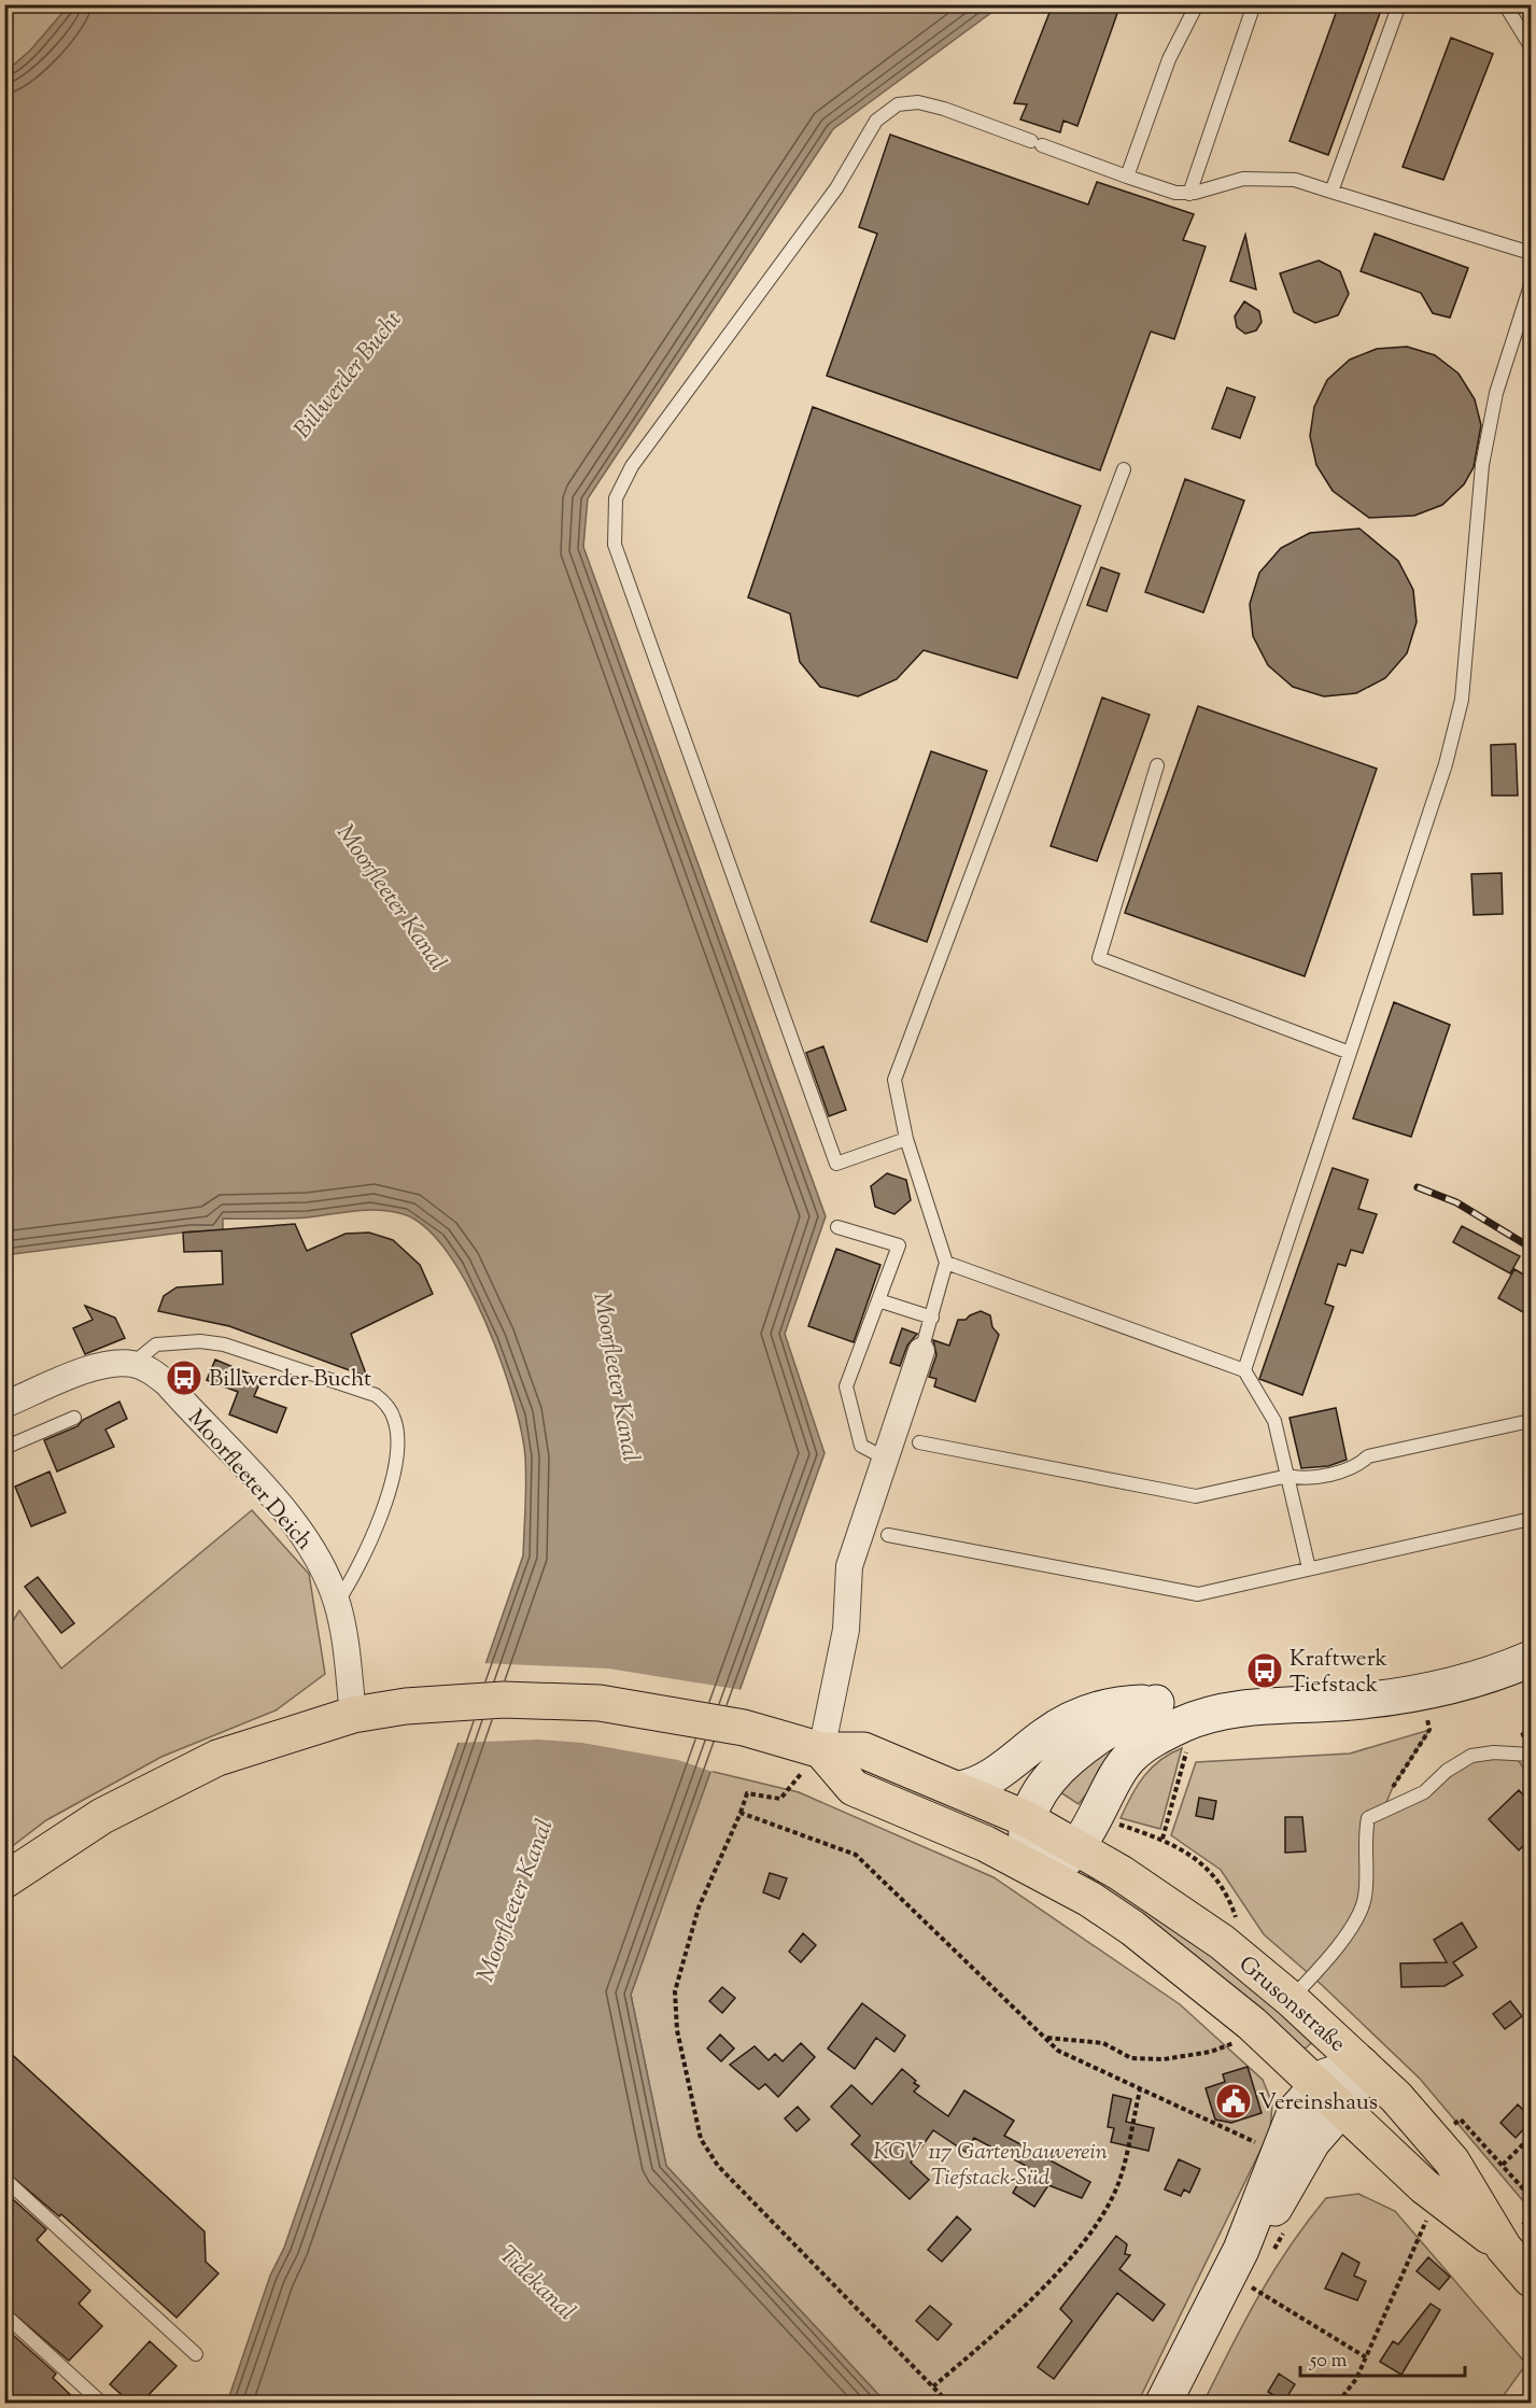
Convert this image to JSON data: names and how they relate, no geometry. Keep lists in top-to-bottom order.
{
  "streets": {
    "main road": ["Grusonstraße"],
    "street": ["Moorfleeter Deich"]
  },
  "water": ["Billwerder Bucht", "Moorfleeter Kanal", "Tidekanal"],
  "parks": ["KGV 117 Gartenbauverein Tiefstack-Süd"],
  "places": {
    "bus stop": ["Billwerder Bucht", "Kraftwerk Tiefstack"],
    "public building": ["Vereinshaus"]
  },
  "scale_bar": "50 m"
}
